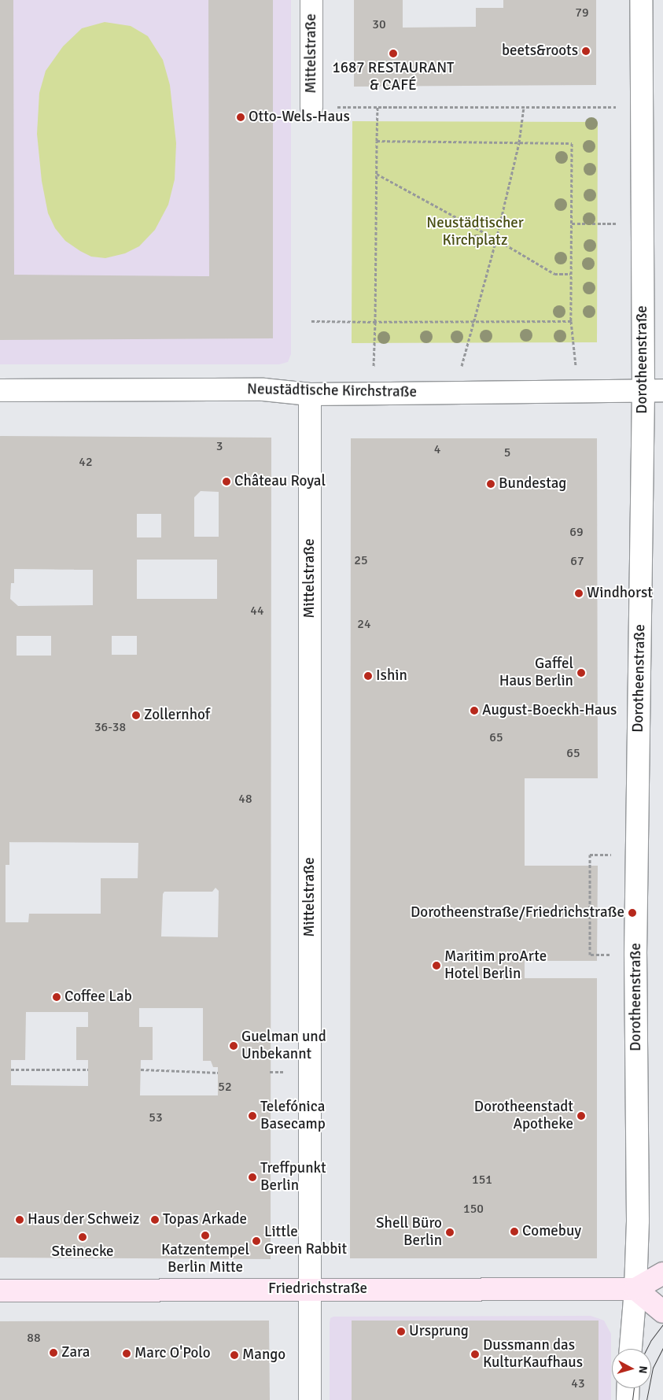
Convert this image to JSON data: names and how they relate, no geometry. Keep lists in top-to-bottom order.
{
  "streets": {
    "main road": ["Friedrichstraße"],
    "street": ["Mittelstraße", "Dorotheenstraße", "Neustädtische Kirchstraße"]
  },
  "crossings": [
    ["Mittelstraße", "Neustädtische Kirchstraße"],
    ["Mittelstraße", "Friedrichstraße"],
    ["Dorotheenstraße", "Neustädtische Kirchstraße"],
    ["Dorotheenstraße", "Friedrichstraße"]
  ],
  "parks": ["Neustädtischer Kirchplatz"],
  "places": [
    "beets&roots",
    "1687 RESTAURANT & CAFÉ",
    "Otto-Wels-Haus",
    "Château Royal",
    "Bundestag",
    "Windhorst",
    "Gaffel Haus Berlin",
    "Ishin",
    "August-Boeckh-Haus",
    "Zollernhof",
    "Dorotheenstraße/Friedrichstraße",
    "Maritim proArte Hotel Berlin",
    "Coffee Lab",
    "Guelman und Unbekannt",
    "Telefónica Basecamp",
    "Dorotheenstadt Apotheke",
    "Treffpunkt Berlin",
    "Haus der Schweiz",
    "Topas Arkade",
    "Comebuy",
    "Shell Büro Berlin",
    "Katzentempel Berlin Mitte",
    "Steinecke",
    "Little Green Rabbit",
    "Ursprung",
    "Zara",
    "Marc O'Polo",
    "Dussmann das KulturKaufhaus",
    "Mango"
  ],
  "house_numbers": [
    "79",
    "30",
    "3",
    "4",
    "5",
    "42",
    "69",
    "25",
    "67",
    "44",
    "24",
    "36-38",
    "65",
    "65",
    "48",
    "52",
    "53",
    "151",
    "150",
    "88",
    "43"
  ],
  "north": "right"
}
